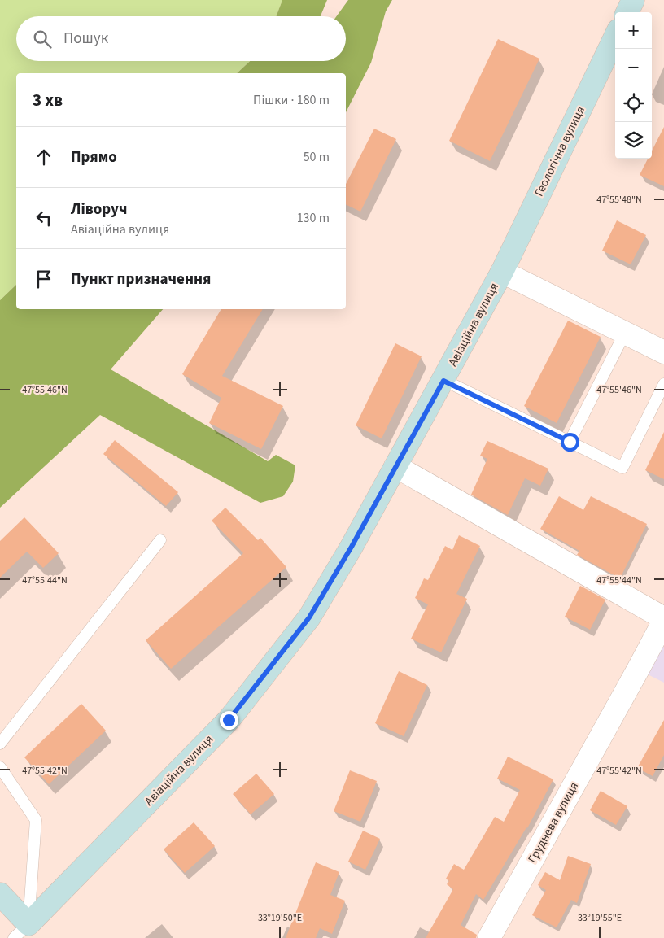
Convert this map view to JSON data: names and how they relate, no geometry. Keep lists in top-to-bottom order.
{
  "streets": {
    "street": ["Геологічна вулиця", "Авіаційна вулиця", "Груднева вулиця"]
  },
  "crossings": [
    ["Геологічна вулиця", "Авіаційна вулиця"]
  ],
  "page": {
    "map_buttons": ["+", "−"],
    "search": "Пошук",
    "heading": ["3 хв", "Пішки · 180 m"],
    "list": [
      ["Прямо", "50 m"],
      ["Ліворуч", "Авіаційна вулиця", "130 m"],
      "Пункт призначення"
    ]
  },
  "coordinates": [
    "47°55'48\"N",
    "47°55'46\"N",
    "47°55'44\"N",
    "47°55'42\"N",
    "33°19'50\"E",
    "33°19'55\"E"
  ]
}
